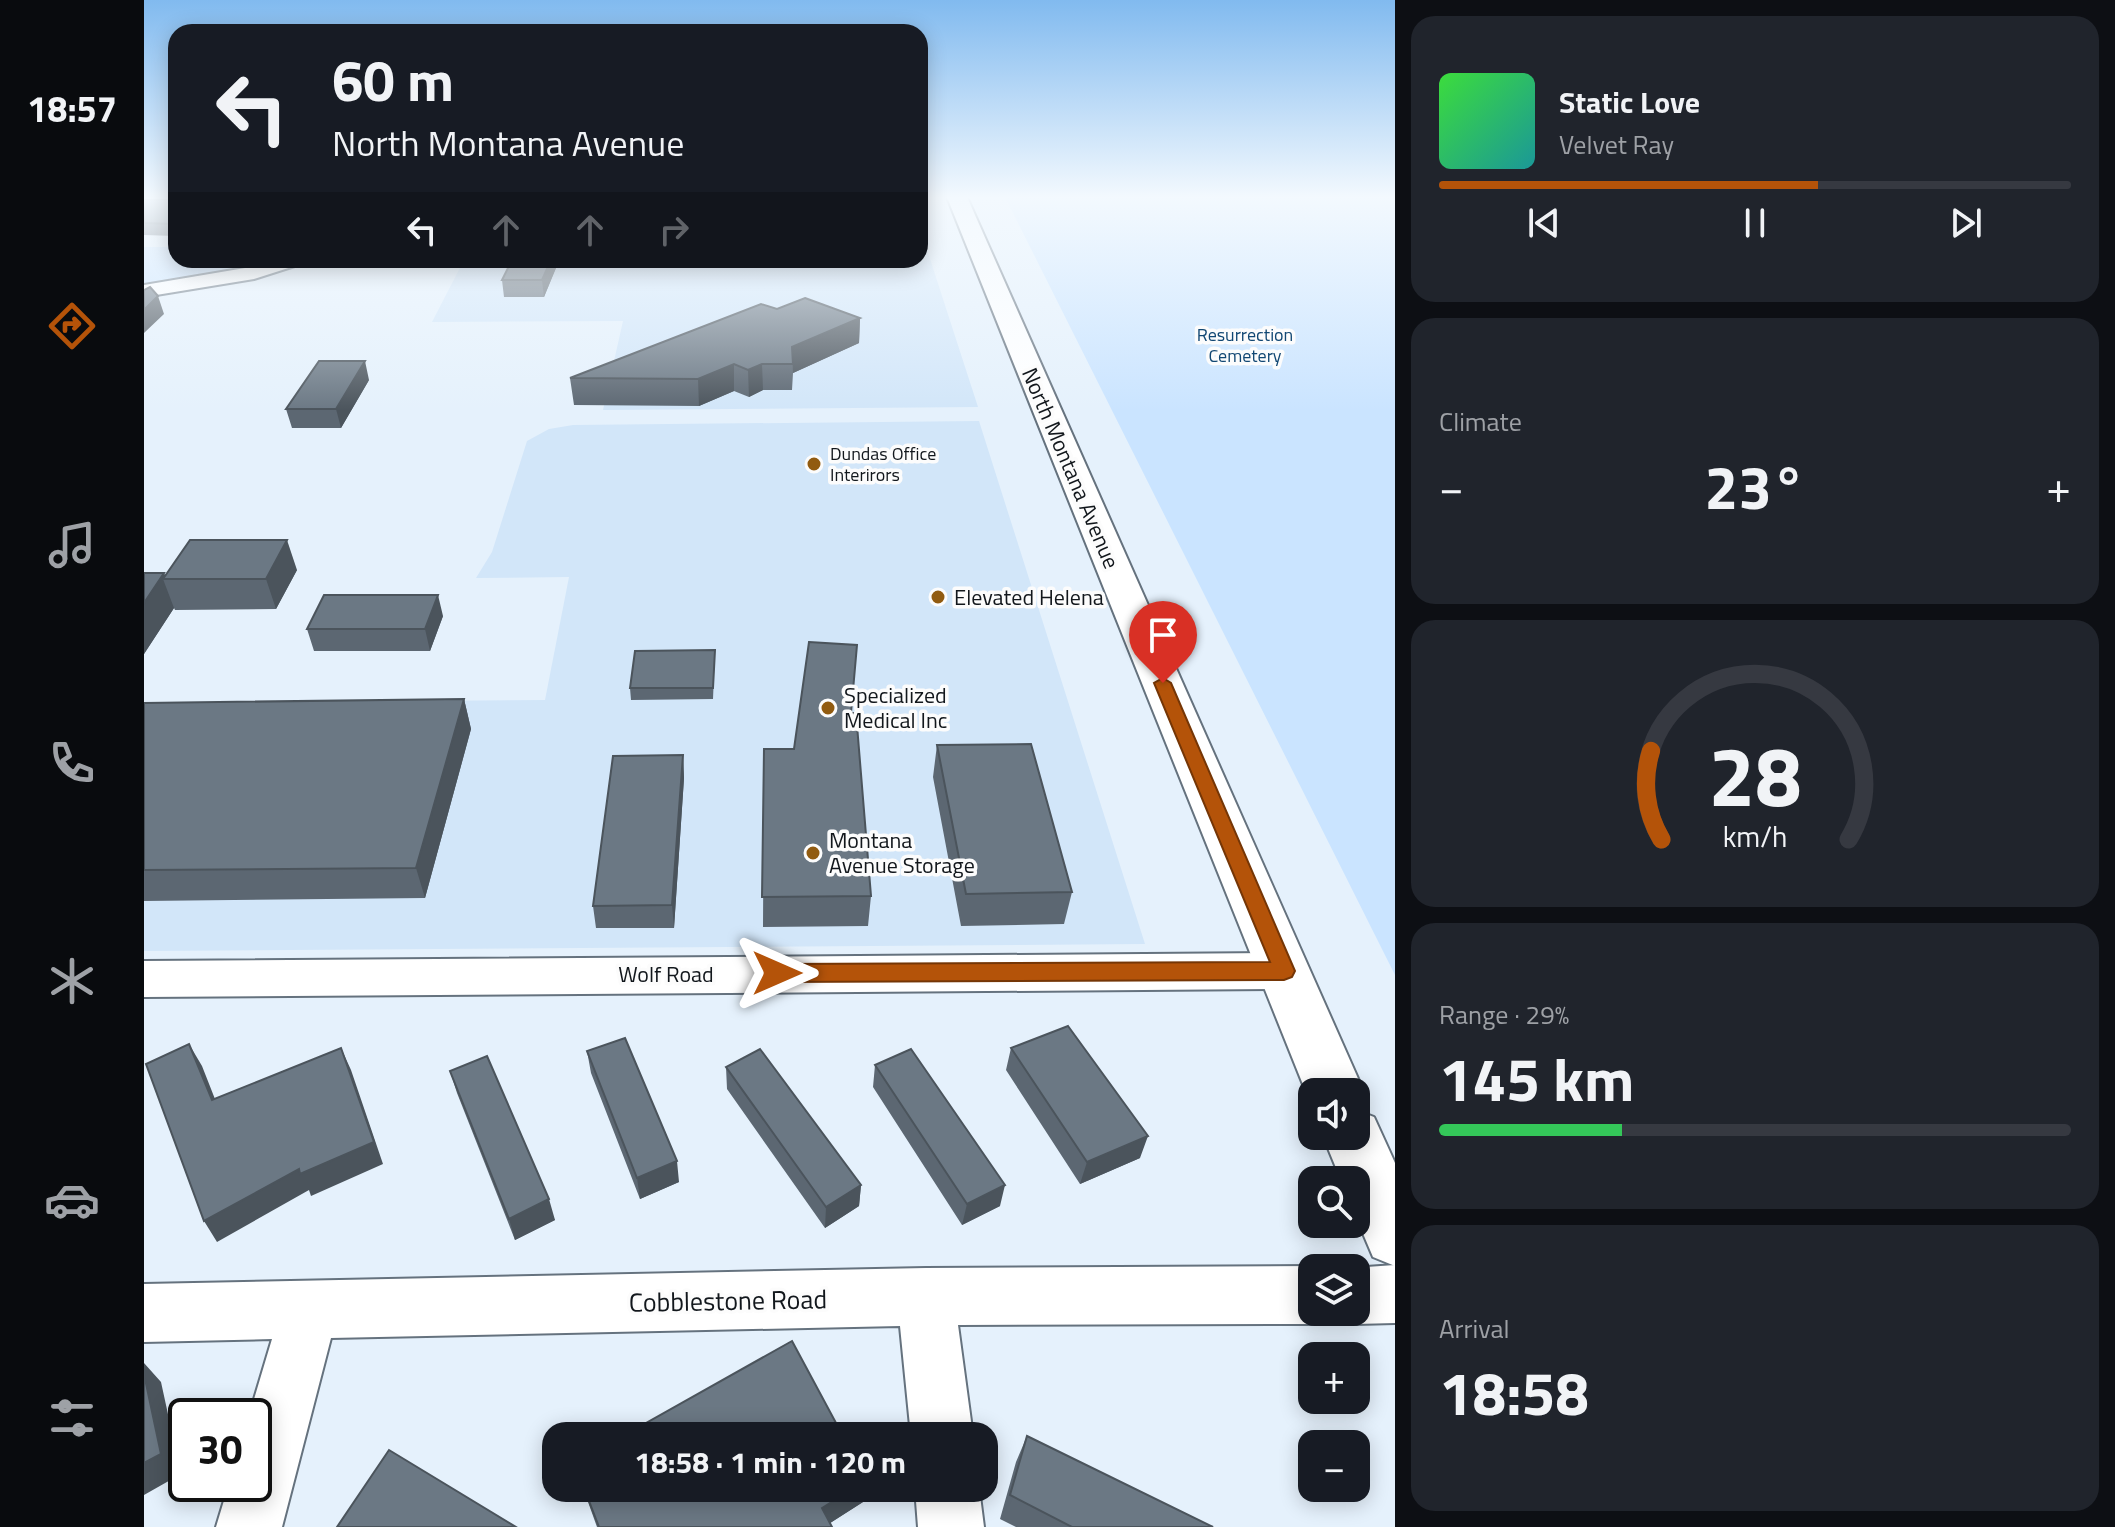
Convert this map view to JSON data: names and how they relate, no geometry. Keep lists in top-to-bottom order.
{
  "streets": {
    "main road": ["North Montana Avenue"],
    "street": ["Wolf Road", "Cobblestone Road"]
  },
  "crossings": [
    ["North Montana Avenue", "Wolf Road"]
  ],
  "parks": ["Resurrection Cemetery"],
  "places": [
    "Dundas Office Interirors",
    "Elevated Helena",
    "Specialized Medical Inc",
    "Montana Avenue Storage"
  ],
  "page": {
    "tabs": "18:57",
    "turn": ["60 m", "North Montana Avenue"],
    "song": ["Static Love", "Velvet Ray"],
    "tile": [
      "Climate",
      ["Range · 29%", "145 km"],
      ["Arrival", "18:58"]
    ],
    "heat": ["−", "23°", "+"],
    "map_buttons": ["+", "−"],
    "limit": "30",
    "trip": "18:58 · 1 min · 120 m",
    "gauge": ["28", "km/h"]
  }
}
